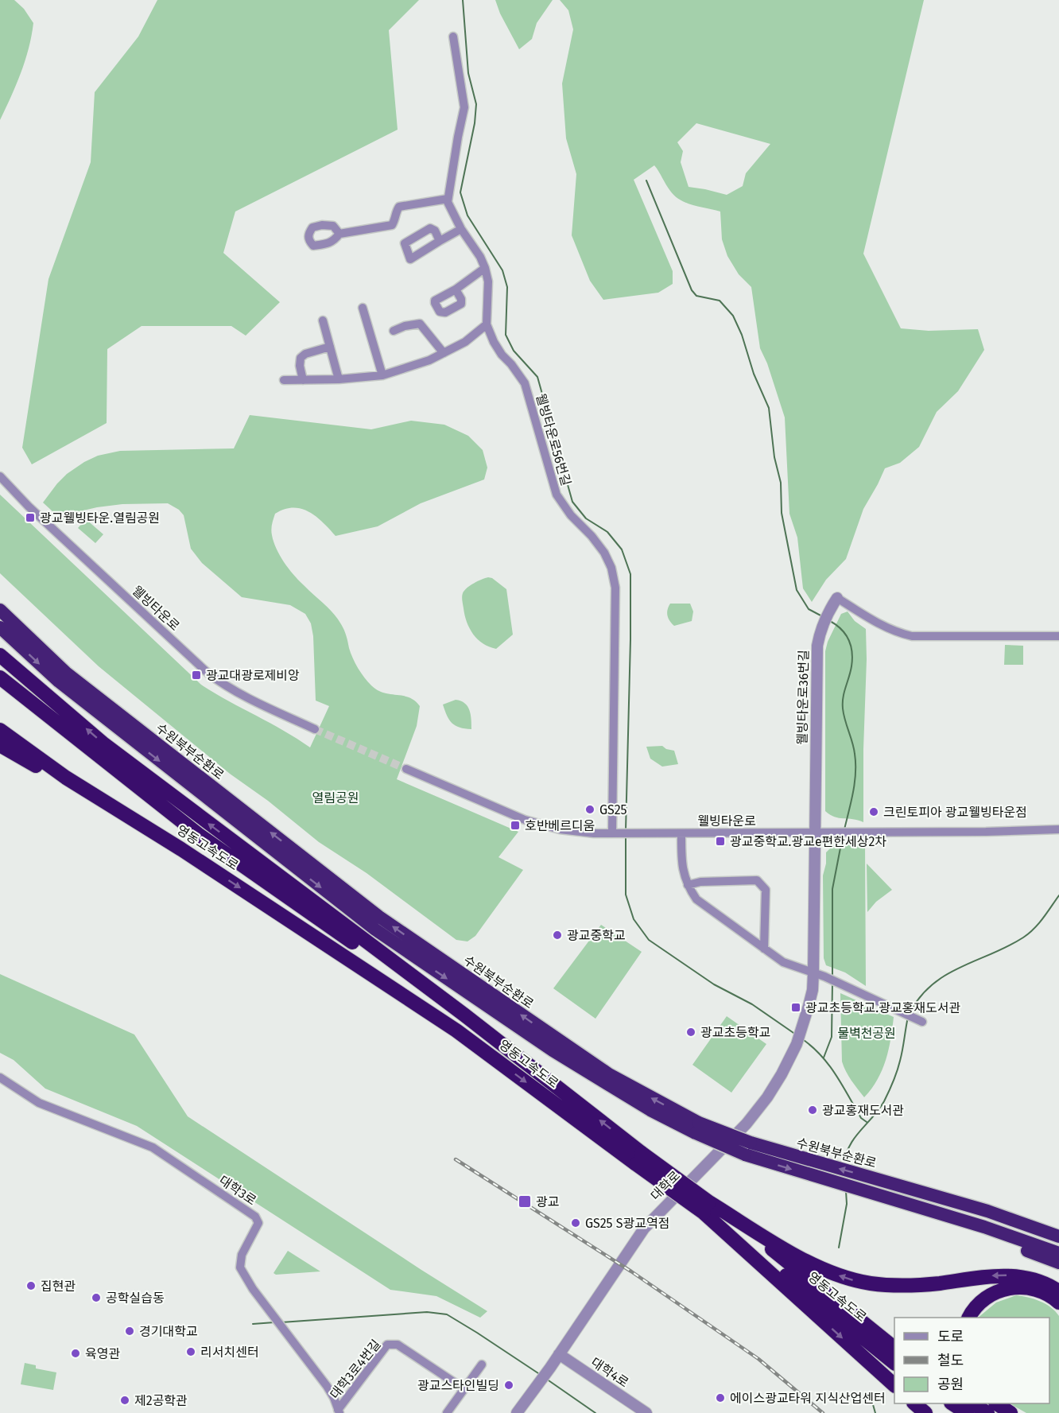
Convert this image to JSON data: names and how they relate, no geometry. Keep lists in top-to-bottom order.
{
  "streets": {
    "highway": ["수원북부순환로", "영동고속도로"],
    "street": [
      "웰빙타운로56번길",
      "웰빙타운로",
      "웰빙타운로36번길",
      "대학로",
      "대학3로",
      "대학3로4번길",
      "대학4로"
    ]
  },
  "crossings": [
    ["웰빙타운로56번길", "웰빙타운로"],
    ["웰빙타운로", "웰빙타운로36번길"],
    ["웰빙타운로", "대학로"],
    ["웰빙타운로36번길", "대학로"],
    ["대학로", "대학4로"],
    ["대학3로", "대학3로4번길"]
  ],
  "parks": ["열림공원", "물벽천공원"],
  "places": {
    "transit": [
      "광교웰빙타운.열림공원",
      "광교대광로제비앙",
      "호반베르디움",
      "광교중학교.광교e편한세상2차",
      "광교초등학교.광교홍재도서관",
      "광교"
    ],
    "other": [
      "GS25",
      "크린토피아 광교웰빙타운점",
      "광교중학교",
      "광교초등학교",
      "광교홍재도서관",
      "GS25 S광교역점",
      "집현관",
      "공학실습동",
      "경기대학교",
      "리서치센터",
      "육영관",
      "광교스타인빌딩",
      "에이스광교타워 지식산업센터",
      "제2공학관"
    ]
  },
  "legend": ["도로", "철도", "공원"]
}
